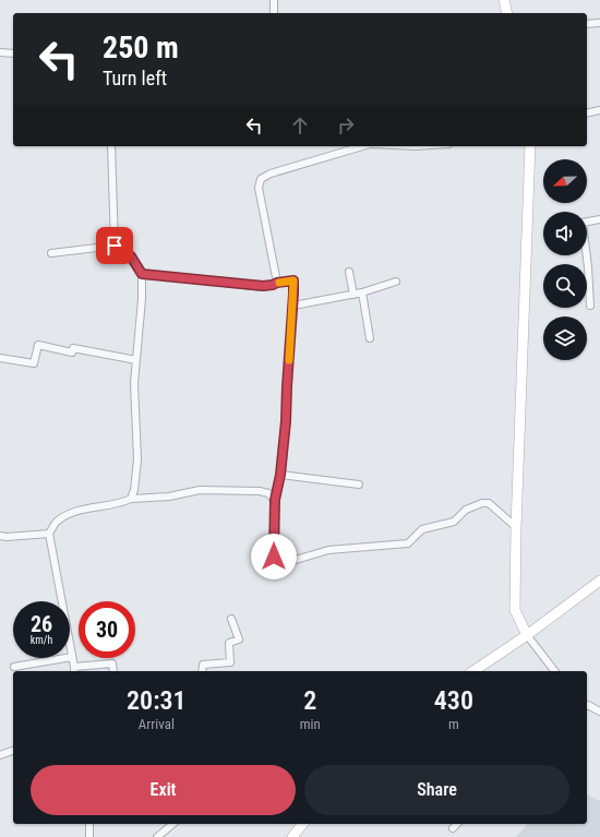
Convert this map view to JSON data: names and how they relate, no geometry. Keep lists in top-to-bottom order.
{
  "north": "left",
  "page": {
    "turn": ["250 m", "Turn left"],
    "speed": "26 km/h",
    "limit": "30",
    "eta": [
      "20:31",
      "Arrival",
      "2",
      "min",
      "430",
      "m"
    ],
    "buttons": ["Exit", "Share"]
  }
}
